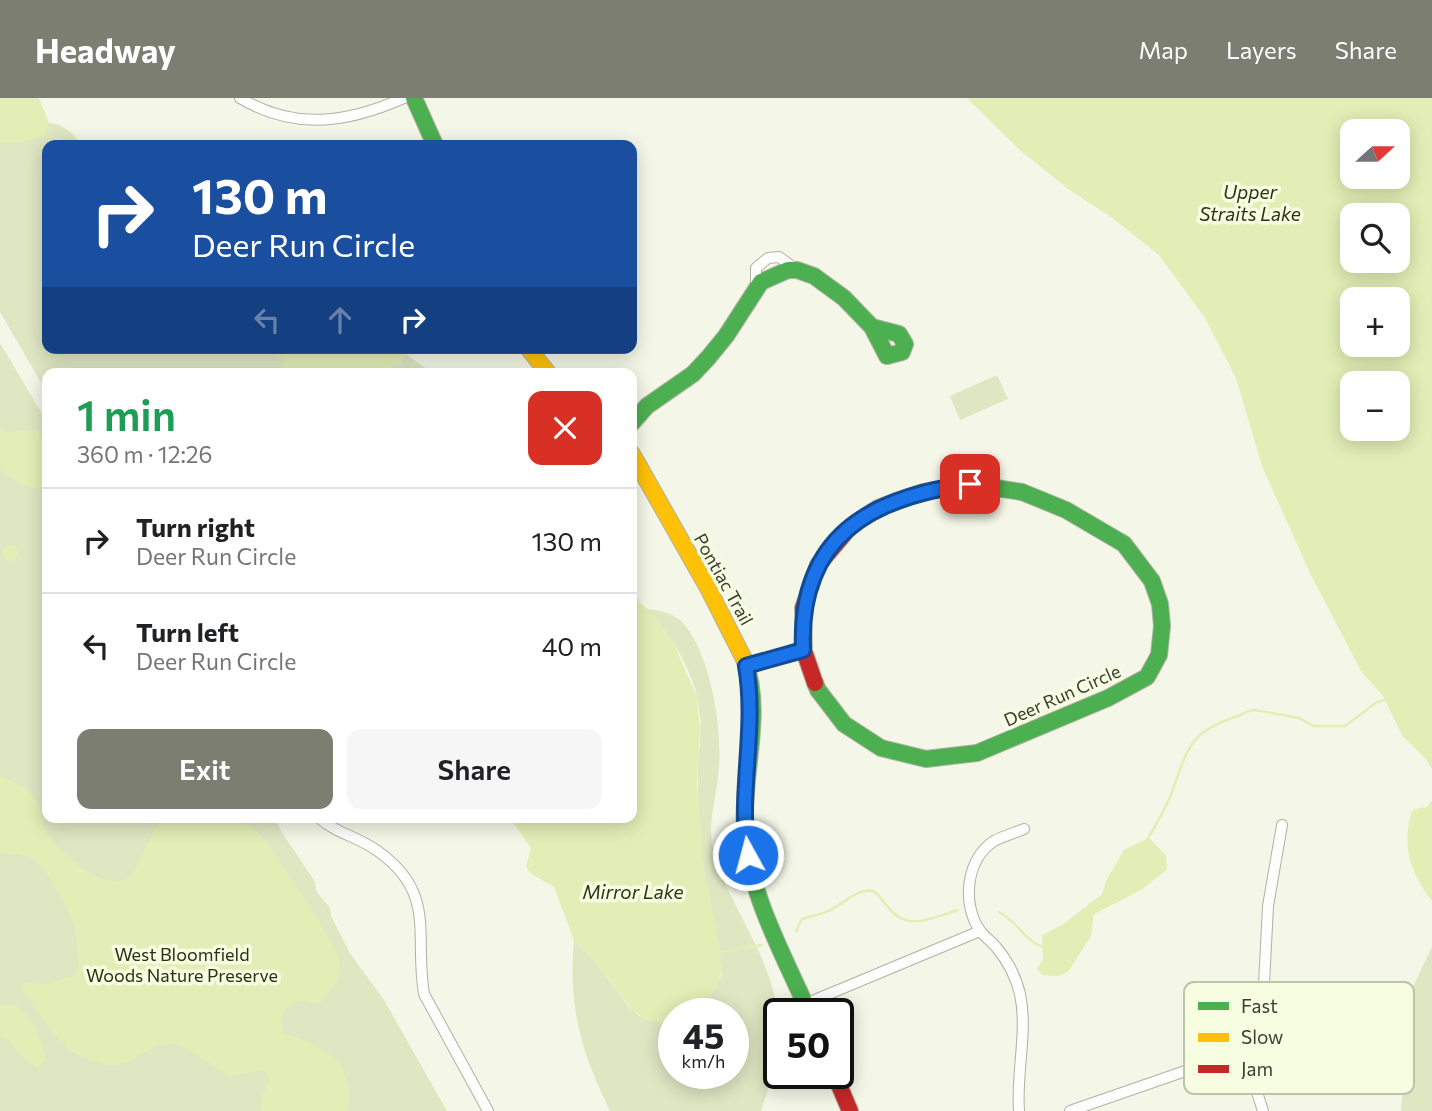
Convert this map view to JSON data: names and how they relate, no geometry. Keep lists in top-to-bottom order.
{
  "streets": {
    "street": ["Pontiac Trail", "Deer Run Circle"]
  },
  "water": ["Upper Straits Lake", "Mirror Lake"],
  "parks": ["West Bloomfield Woods Nature Preserve"],
  "legend": ["Fast", "Slow", "Jam"],
  "north": "right",
  "page": {
    "header": "Headway",
    "nav": ["Map", "Layers", "Share"],
    "map_buttons": ["+", "−"],
    "turn": ["130 m", "Deer Run Circle"],
    "heading": ["1 min", "360 m · 12:26"],
    "list": [
      {
        "name": "Turn right",
        "note": "Deer Run Circle",
        "value": "130 m"
      },
      {
        "name": "Turn left",
        "note": "Deer Run Circle",
        "value": "40 m"
      }
    ],
    "buttons": ["Exit", "Share"],
    "speed": "45 km/h",
    "limit": "50"
  }
}
